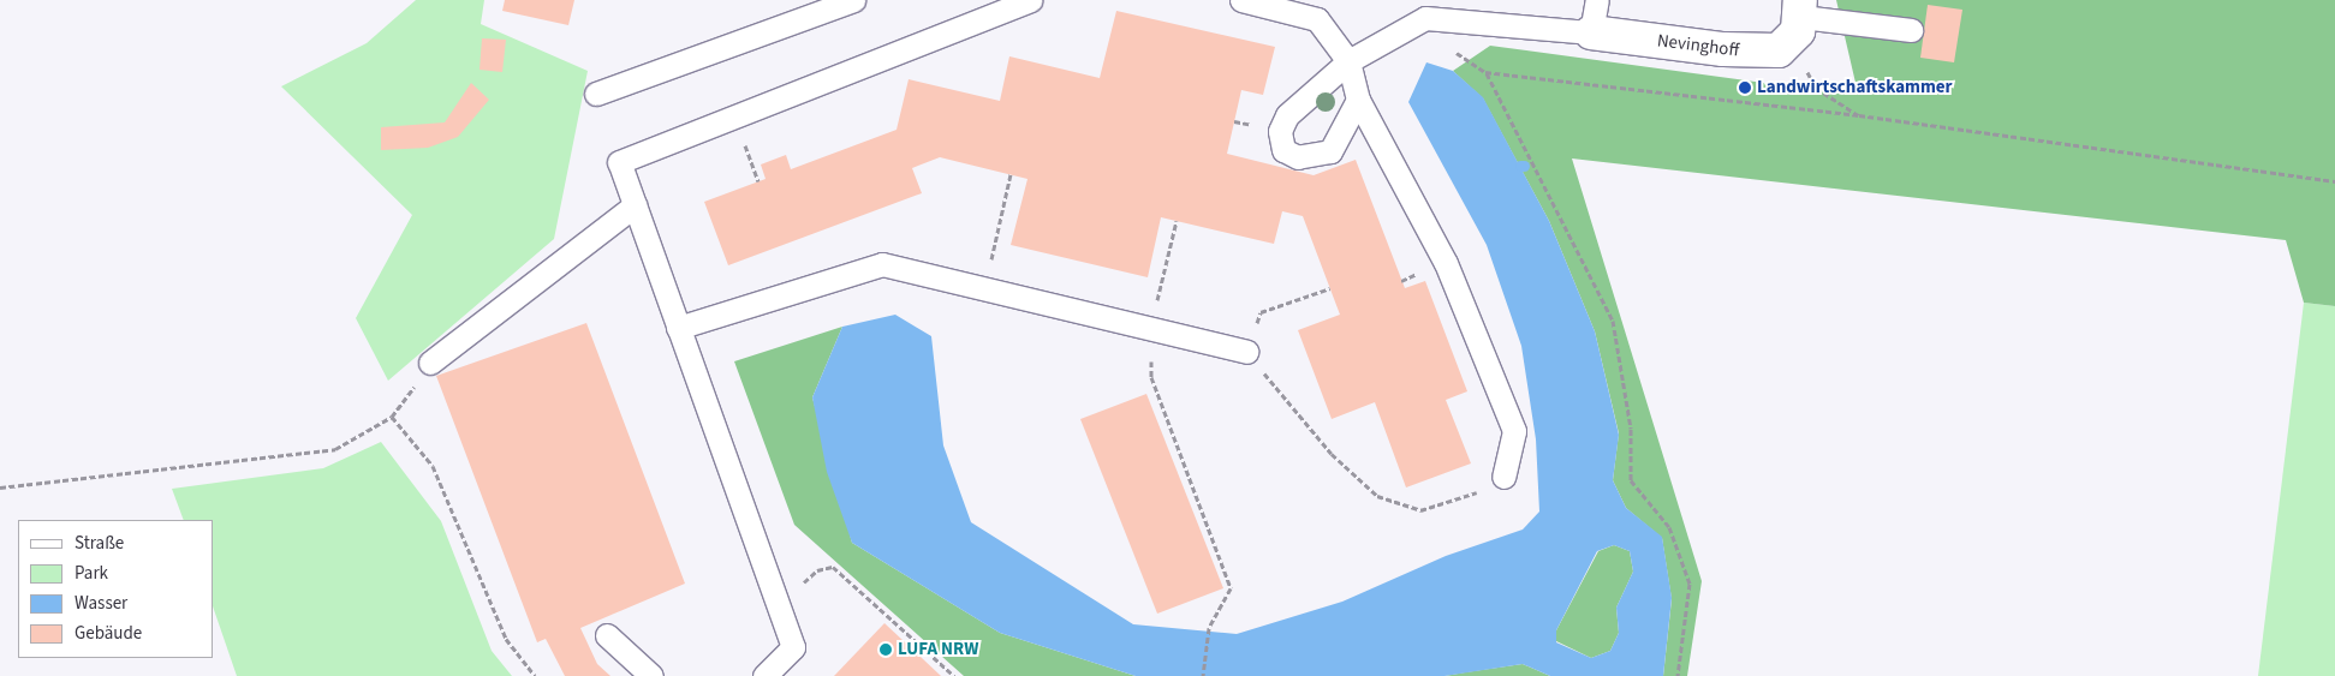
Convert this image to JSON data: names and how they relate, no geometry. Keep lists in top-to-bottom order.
{
  "streets": {
    "street": ["Nevinghoff"]
  },
  "places": ["Landwirtschaftskammer", "LUFA NRW"],
  "legend": [
    "Straße",
    "Park",
    "Wasser",
    "Gebäude"
  ]
}
